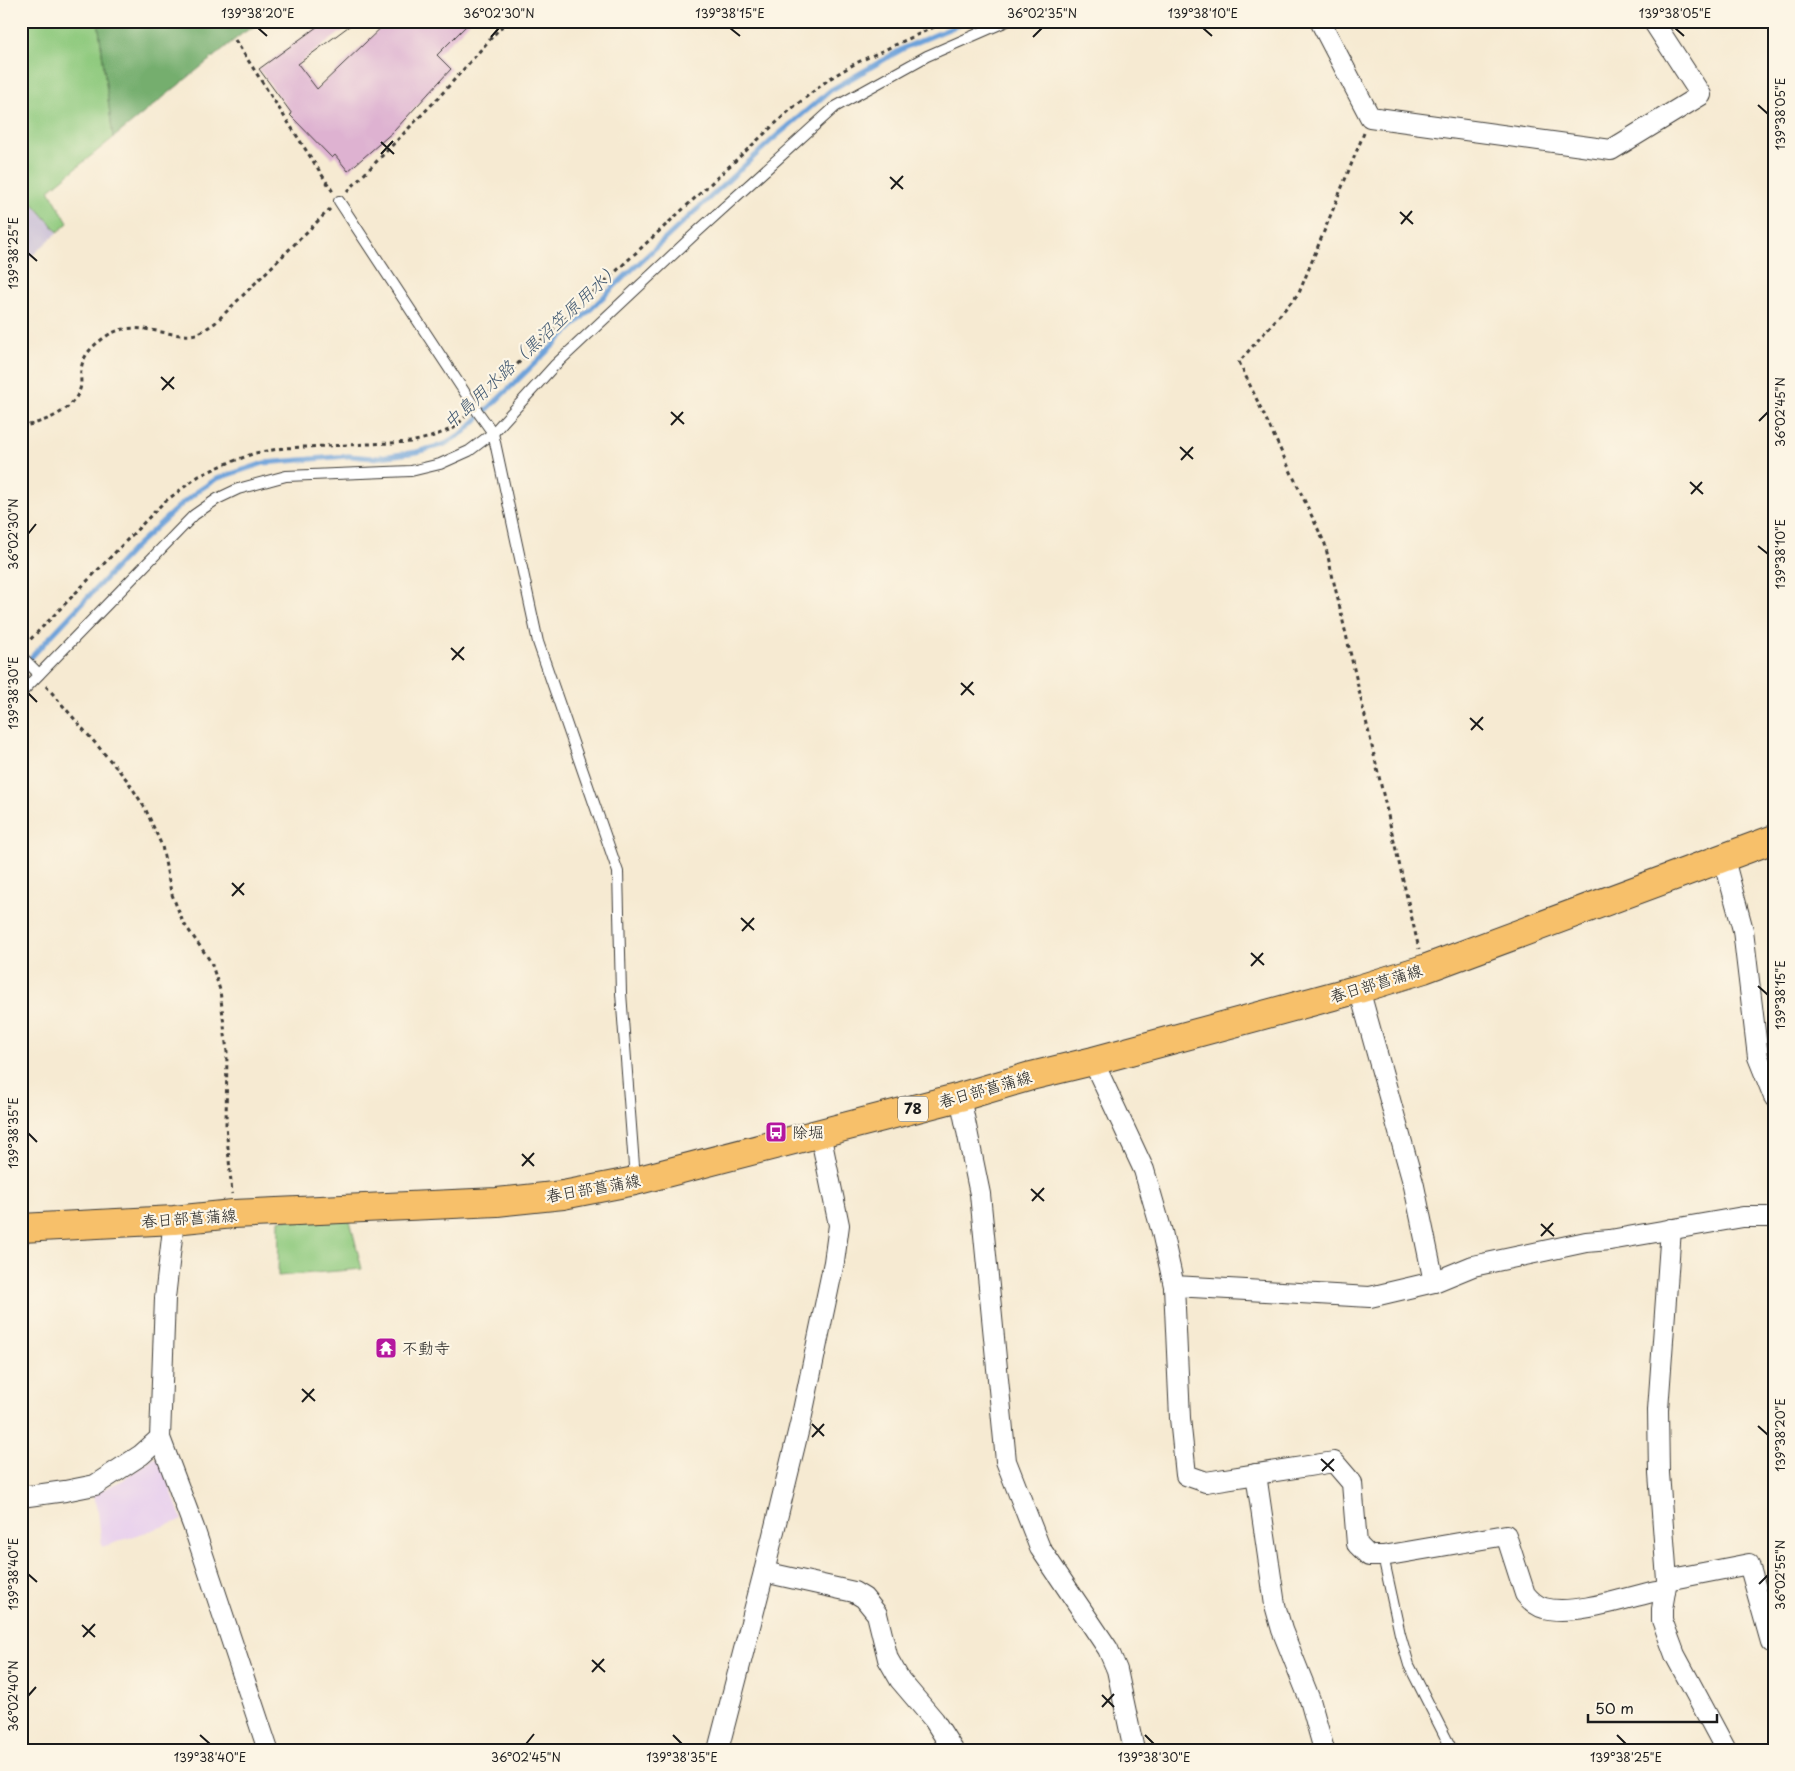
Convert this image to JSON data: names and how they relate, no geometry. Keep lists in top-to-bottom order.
{
  "streets": {
    "main road": ["春日部菖蒲線", "78"]
  },
  "water": ["中島用水路（黒沼笠原用水）"],
  "places": {
    "bus stop": ["除堀"],
    "temple": ["不動寺"]
  },
  "scale_bar": "50 m",
  "coordinates": [
    "139°38'20\"E",
    "36°02'30\"N",
    "139°38'15\"E",
    "36°02'35\"N",
    "139°38'10\"E",
    "139°38'05\"E",
    "139°38'25\"E",
    "36°02'45\"N",
    "139°38'30\"E",
    "139°38'35\"E",
    "139°38'40\"E",
    "36°02'55\"N",
    "36°02'40\"N"
  ]
}
